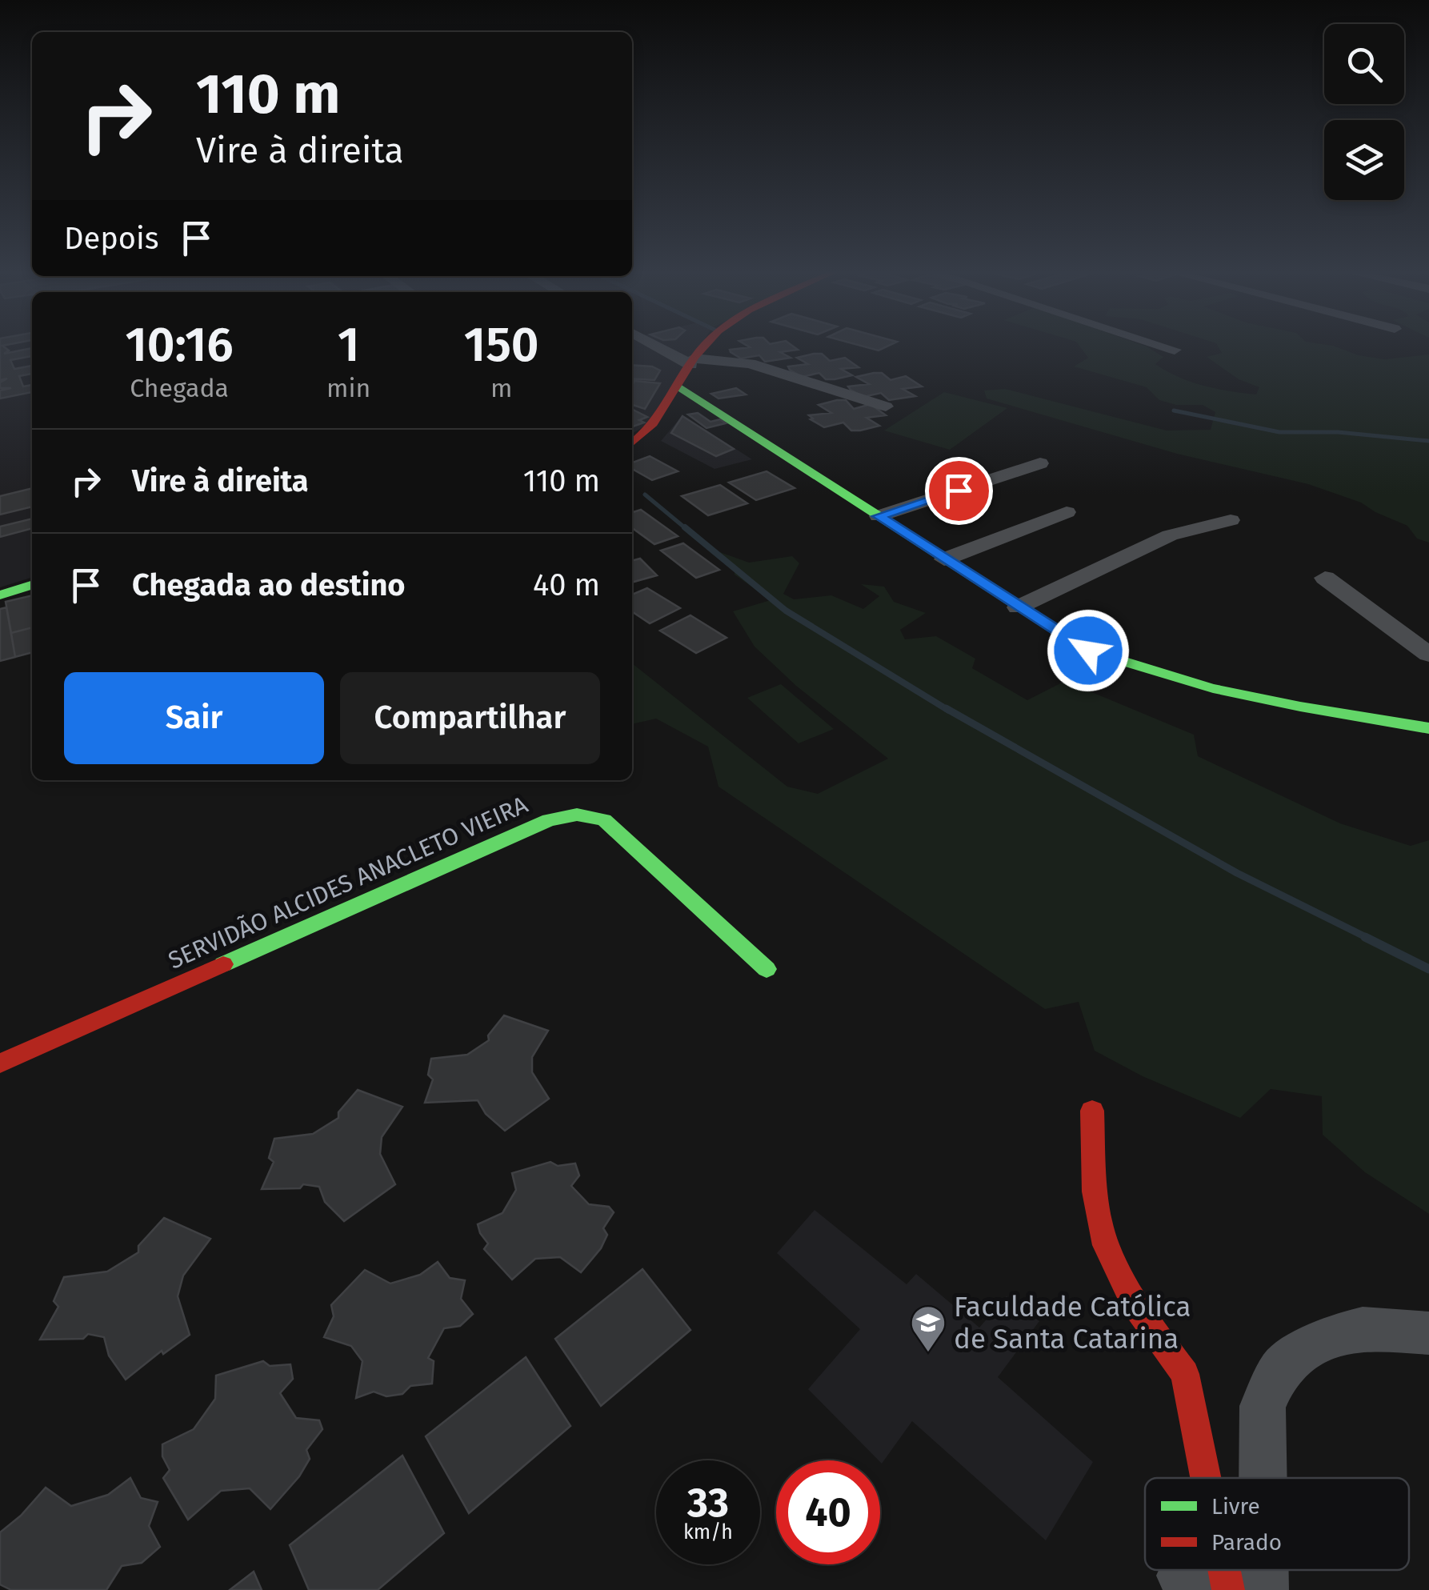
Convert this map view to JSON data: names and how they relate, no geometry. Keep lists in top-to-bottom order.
{
  "streets": {
    "street": ["SERVIDÃO ALCIDES ANACLETO VIEIRA"]
  },
  "places": {
    "school or university": ["Faculdade Católica de Santa Catarina"]
  },
  "legend": ["Livre", "Parado"],
  "page": {
    "turn": ["110 m", "Vire à direita"],
    "then": "Depois",
    "eta": [
      "10:16",
      "Chegada",
      "1",
      "min",
      "150",
      "m"
    ],
    "list": [
      {
        "name": "Vire à direita",
        "value": "110 m"
      },
      {
        "name": "Chegada ao destino",
        "value": "40 m"
      }
    ],
    "buttons": ["Sair", "Compartilhar"],
    "speed": "33 km/h",
    "limit": "40"
  }
}
